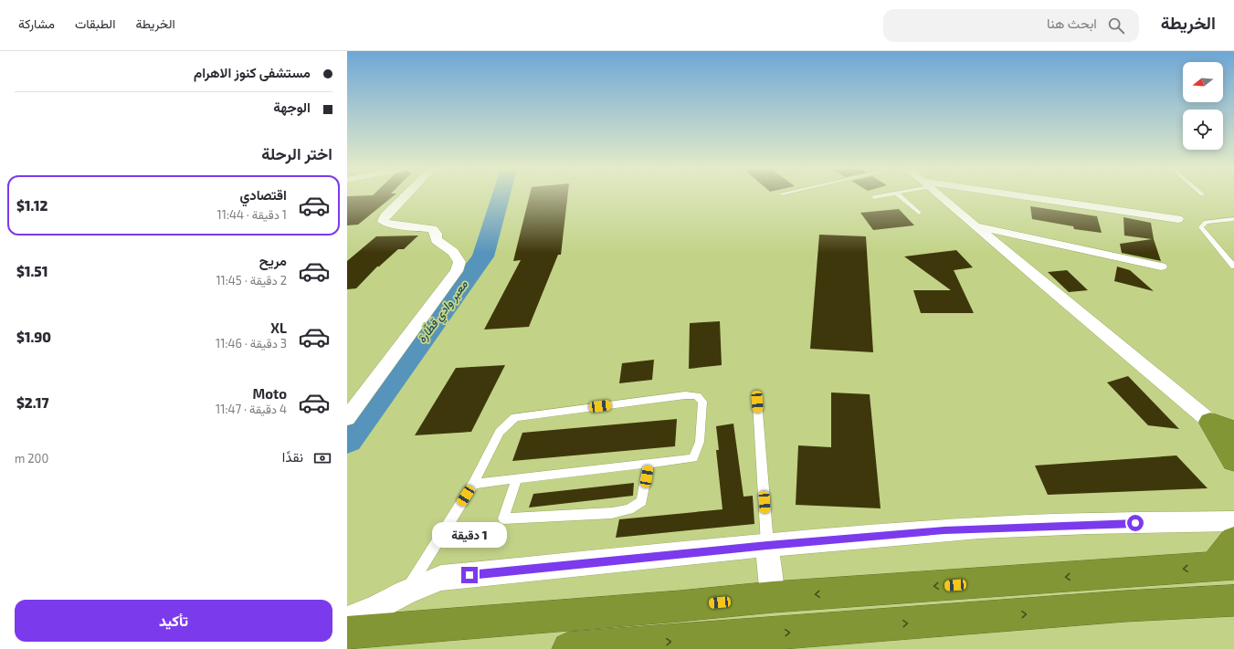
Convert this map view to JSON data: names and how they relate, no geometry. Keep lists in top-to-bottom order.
{
  "water": ["معبر وادي قطّارة"],
  "north": "left",
  "page": {
    "header": "الخريطة",
    "search": "ابحث هنا",
    "nav": ["الخريطة", "الطبقات", "مشاركة"],
    "banner": ["مستشفى كنوز الاهرام", "الوجهة"],
    "heading": "اختر الرحلة",
    "list": [
      {
        "name": "اقتصادي",
        "note": "1 دقيقة · 11:44",
        "value": "$1.12"
      },
      {
        "name": "مريح",
        "note": "2 دقيقة · 11:45",
        "value": "$1.51"
      },
      {
        "name": "XL",
        "note": "3 دقيقة · 11:46",
        "value": "$1.90"
      },
      {
        "name": "Moto",
        "note": "4 دقيقة · 11:47",
        "value": "$2.17"
      }
    ],
    "pay": ["نقدًا", "200 m"],
    "bubble": "1 دقيقة",
    "buttons": "تأكيد"
  }
}
